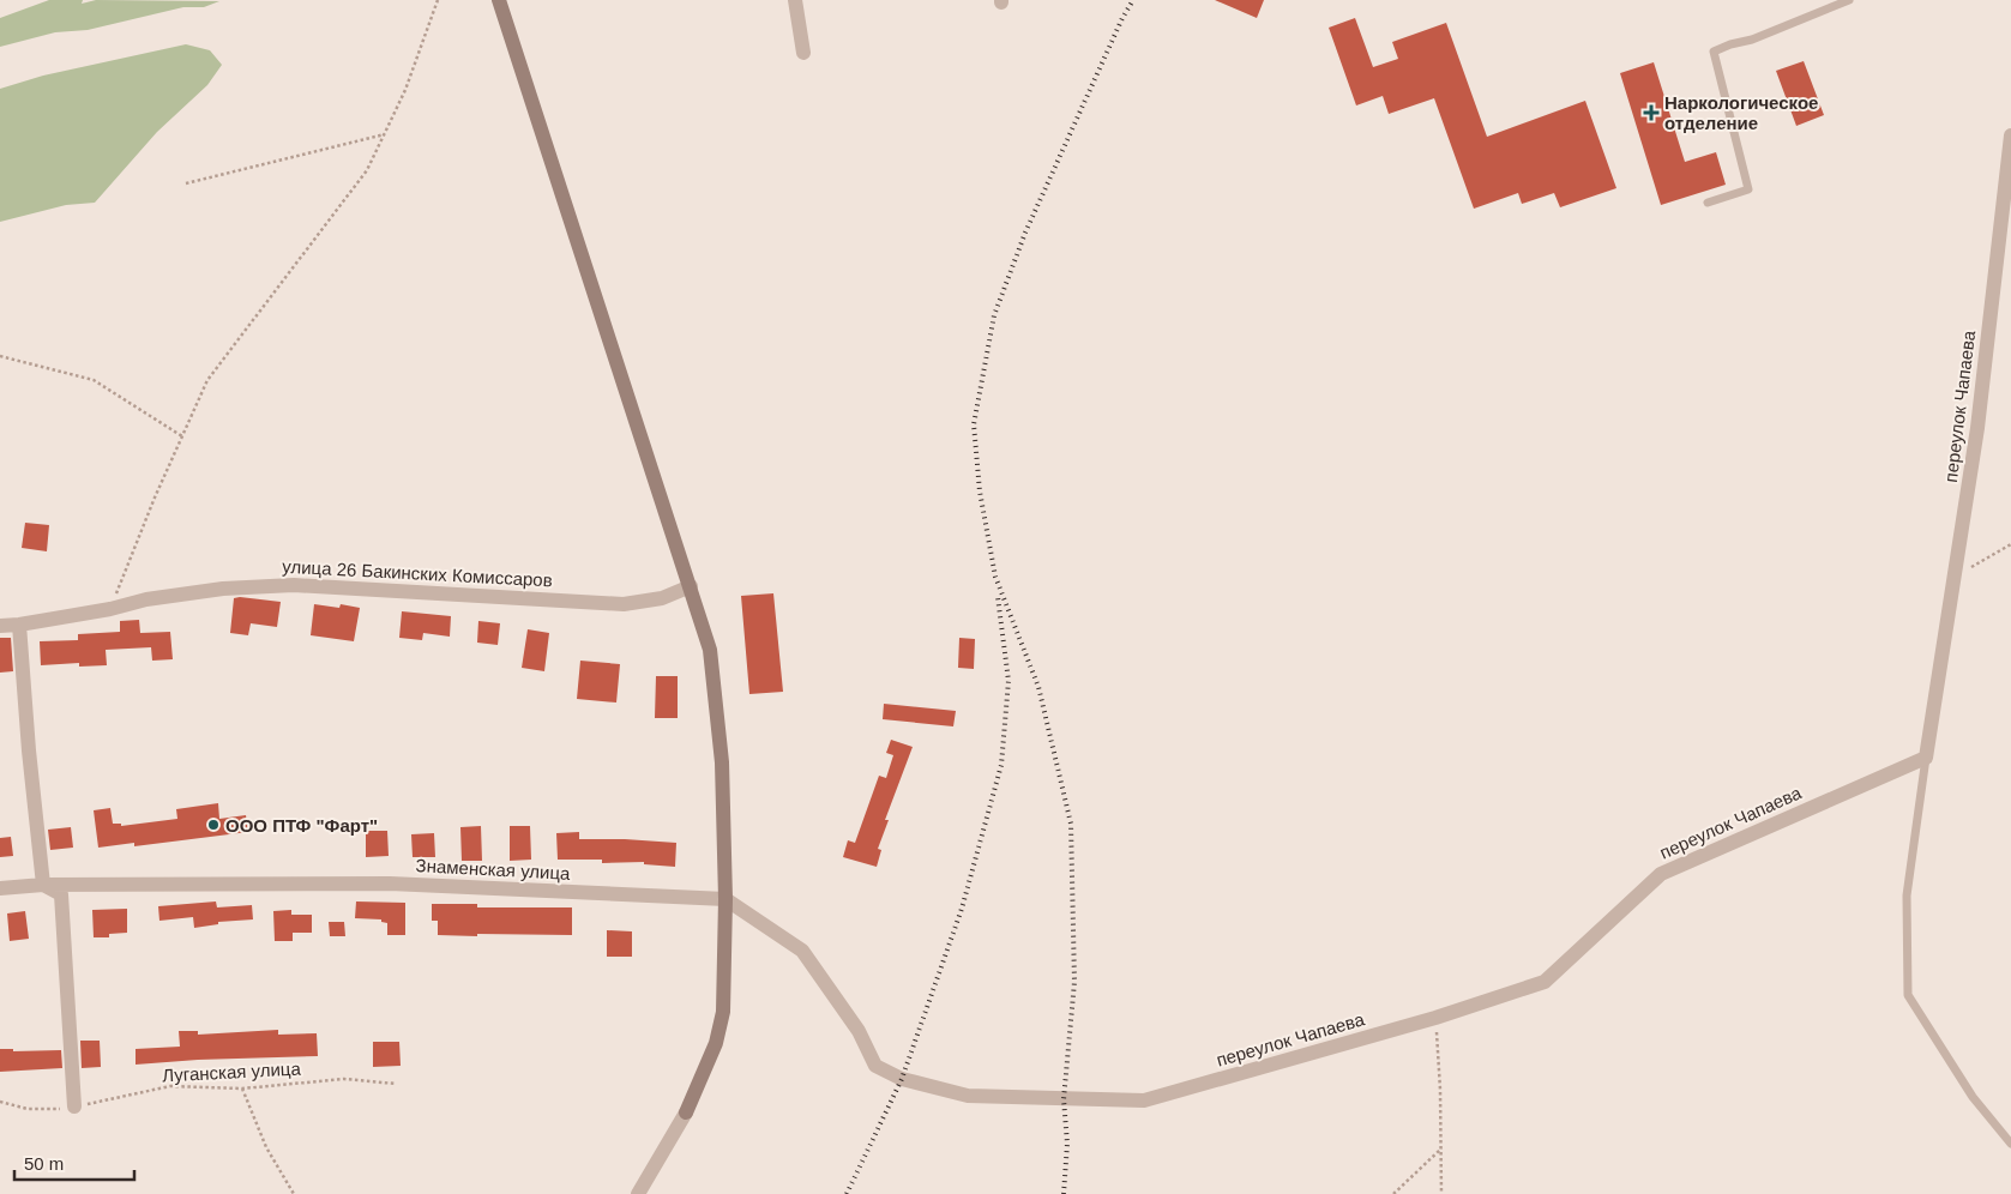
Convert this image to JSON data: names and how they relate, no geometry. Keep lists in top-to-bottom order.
{
  "streets": {
    "street": ["переулок Чапаева", "улица 26 Бакинских Комиссаров", "Знаменская улица"],
    "path": ["Луганская улица"]
  },
  "crossings": [
    ["переулок Чапаева", "Знаменская улица"]
  ],
  "places": {
    "health": ["Наркологическое отделение"],
    "other": ["ООО ПТФ \"Фарт\""]
  },
  "scale_bar": "50 m"
}
